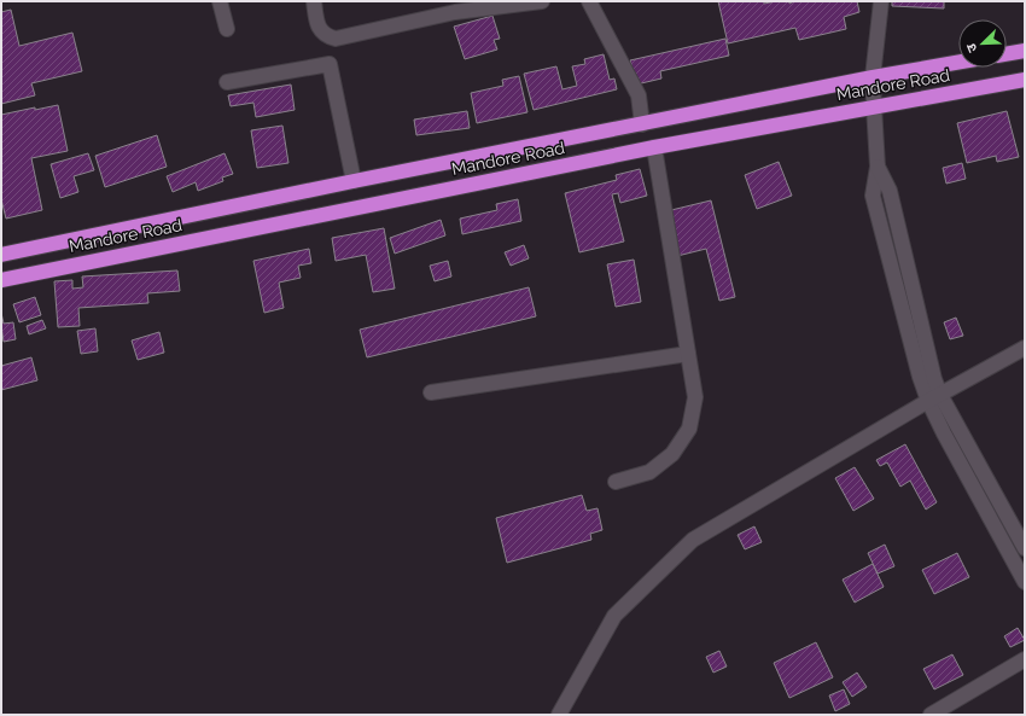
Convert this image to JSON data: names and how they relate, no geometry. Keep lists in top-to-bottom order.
{
  "streets": {
    "highway": ["Mandore Road"]
  },
  "north": "bottom left"
}
